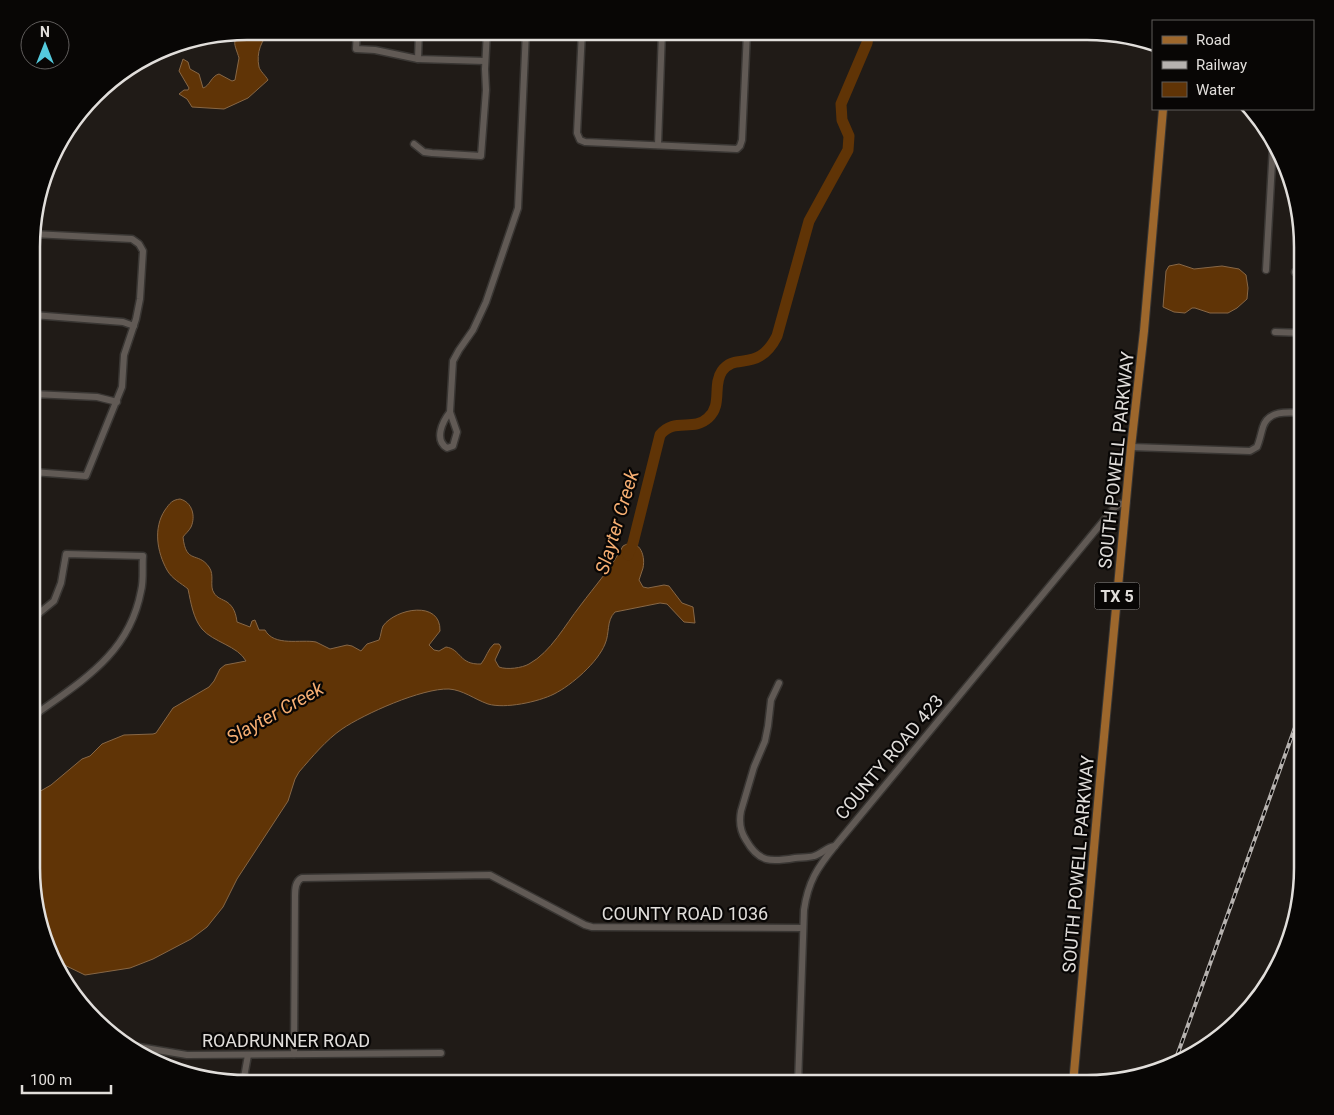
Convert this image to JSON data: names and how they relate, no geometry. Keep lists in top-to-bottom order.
{
  "streets": {
    "main road": ["SOUTH POWELL PARKWAY", "TX 5"],
    "street": ["COUNTY ROAD 423", "COUNTY ROAD 1036", "ROADRUNNER ROAD"]
  },
  "crossings": [
    ["SOUTH POWELL PARKWAY", "COUNTY ROAD 423"],
    ["COUNTY ROAD 423", "COUNTY ROAD 1036"],
    ["COUNTY ROAD 1036", "ROADRUNNER ROAD"]
  ],
  "water": ["Slayter Creek"],
  "legend": ["Road", "Railway", "Water"],
  "scale_bar": "100 m",
  "north": "top"
}
